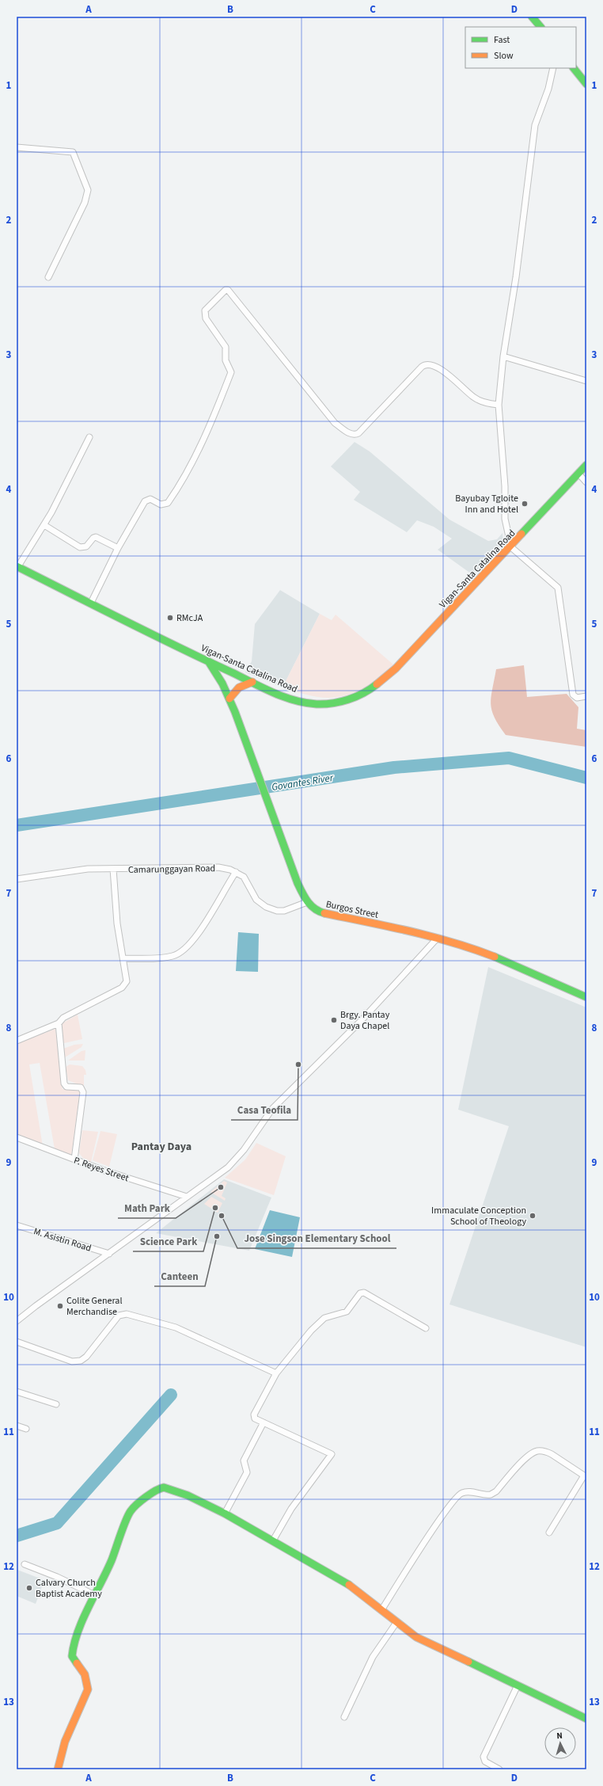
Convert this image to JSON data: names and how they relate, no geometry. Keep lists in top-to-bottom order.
{
  "streets": {
    "main road": ["Vigan-Santa Catalina Road", "Burgos Street"],
    "street": ["Camarunggayan Road", "P. Reyes Street", "M. Asistin Road"]
  },
  "crossings": [
    ["Vigan-Santa Catalina Road", "Burgos Street"],
    ["Camarunggayan Road", "Burgos Street"]
  ],
  "districts": ["Pantay Daya"],
  "water": ["Govantes River"],
  "places": [
    "Bayubay Tgloite Inn and Hotel",
    "RMcJA",
    "Brgy. Pantay Daya Chapel",
    "Casa Teofila",
    "Math Park",
    "Science Park",
    "Jose Singson Elementary School",
    "Immaculate Conception School of Theology",
    "Canteen",
    "Colite General Merchandise",
    "Calvary Church Baptist Academy"
  ],
  "legend": ["Fast", "Slow"],
  "north": "top",
  "grid": {
    "columns": [
      "A",
      "B",
      "C",
      "D"
    ],
    "rows": [
      "1",
      "2",
      "3",
      "4",
      "5",
      "6",
      "7",
      "8",
      "9",
      "10",
      "11",
      "12",
      "13"
    ]
  }
}
